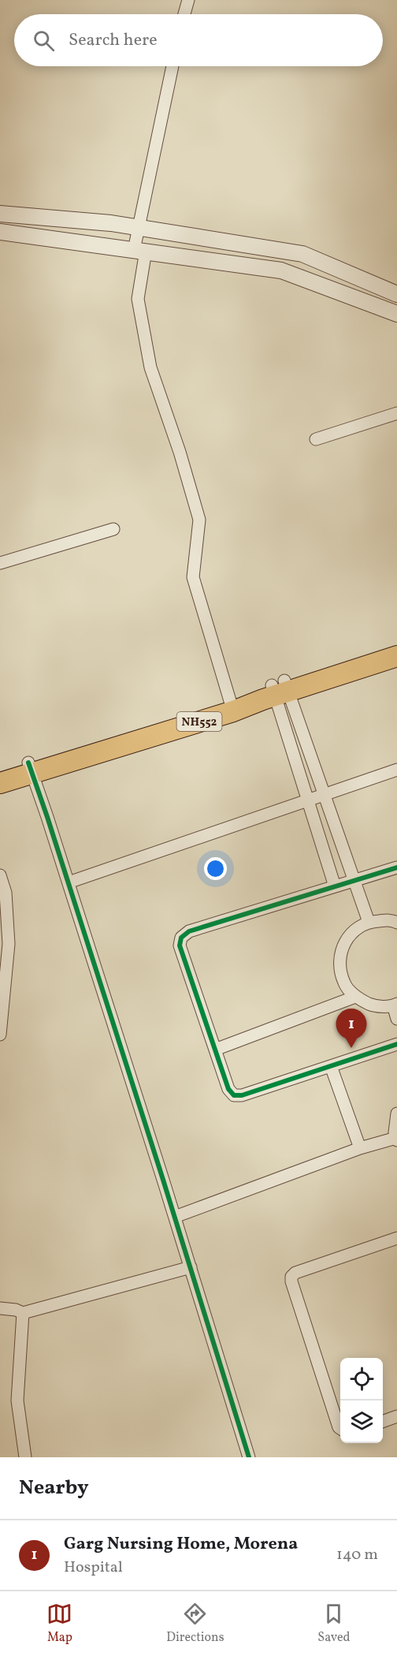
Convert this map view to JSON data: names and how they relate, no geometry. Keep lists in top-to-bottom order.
{
  "streets": {
    "highway": ["NH552"]
  },
  "page": {
    "search": "Search here",
    "pins": "1",
    "heading": "Nearby",
    "list": [
      {
        "mark": "1",
        "name": "Garg Nursing Home, Morena",
        "note": "Hospital",
        "value": "140 m"
      }
    ],
    "nav": ["Map", "Directions", "Saved"]
  }
}
